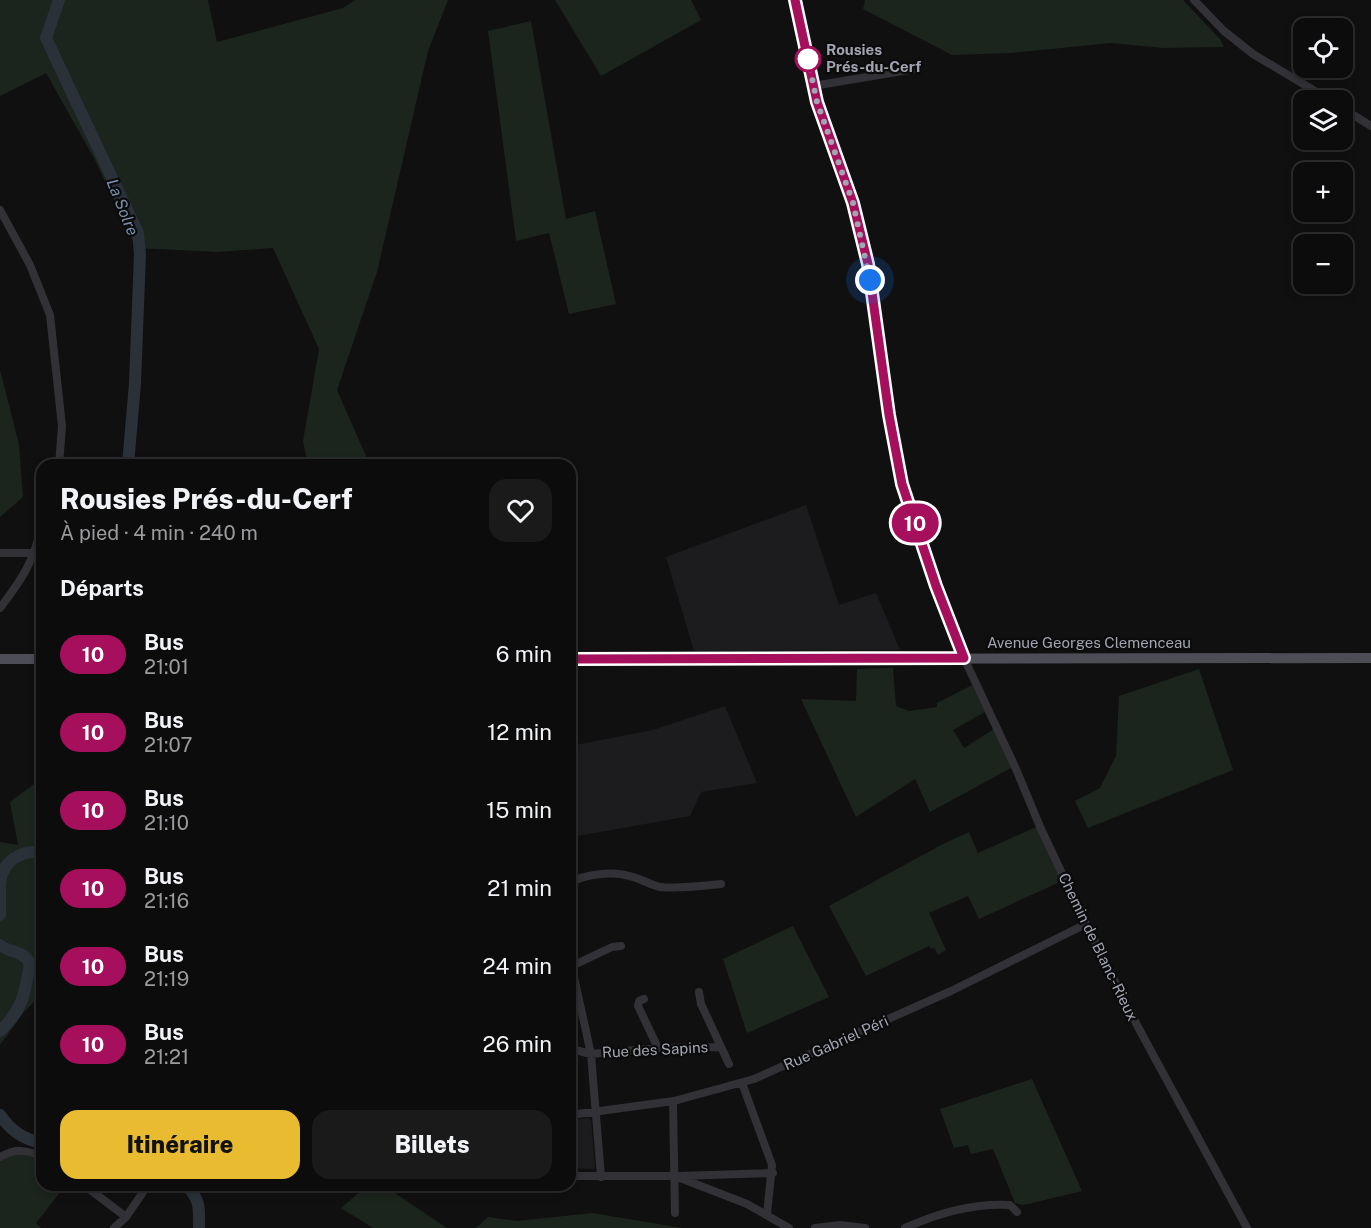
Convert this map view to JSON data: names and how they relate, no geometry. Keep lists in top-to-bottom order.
{
  "streets": {
    "main road": ["Avenue Georges Clemenceau"],
    "street": ["Chemin de Blanc-Rieux", "Rue Gabriel Péri", "Rue des Sapins"]
  },
  "crossings": [
    ["Avenue Georges Clemenceau", "Chemin de Blanc-Rieux"],
    ["Chemin de Blanc-Rieux", "Rue Gabriel Péri"]
  ],
  "water": ["La Solre"],
  "places": ["Rousies Prés-du-Cerf"],
  "lines": ["bus line 10"],
  "page": {
    "on_map": "10",
    "map_buttons": ["+", "−"],
    "heading": [
      ["Rousies Prés-du-Cerf", "À pied · 4 min · 240 m"],
      "Départs"
    ],
    "list": [
      {
        "mark": "10",
        "name": "Bus",
        "note": "21:01",
        "value": "6 min"
      },
      {
        "mark": "10",
        "name": "Bus",
        "note": "21:07",
        "value": "12 min"
      },
      {
        "mark": "10",
        "name": "Bus",
        "note": "21:10",
        "value": "15 min"
      },
      {
        "mark": "10",
        "name": "Bus",
        "note": "21:16",
        "value": "21 min"
      },
      {
        "mark": "10",
        "name": "Bus",
        "note": "21:19",
        "value": "24 min"
      },
      {
        "mark": "10",
        "name": "Bus",
        "note": "21:21",
        "value": "26 min"
      }
    ],
    "buttons": ["Itinéraire", "Billets"]
  }
}
